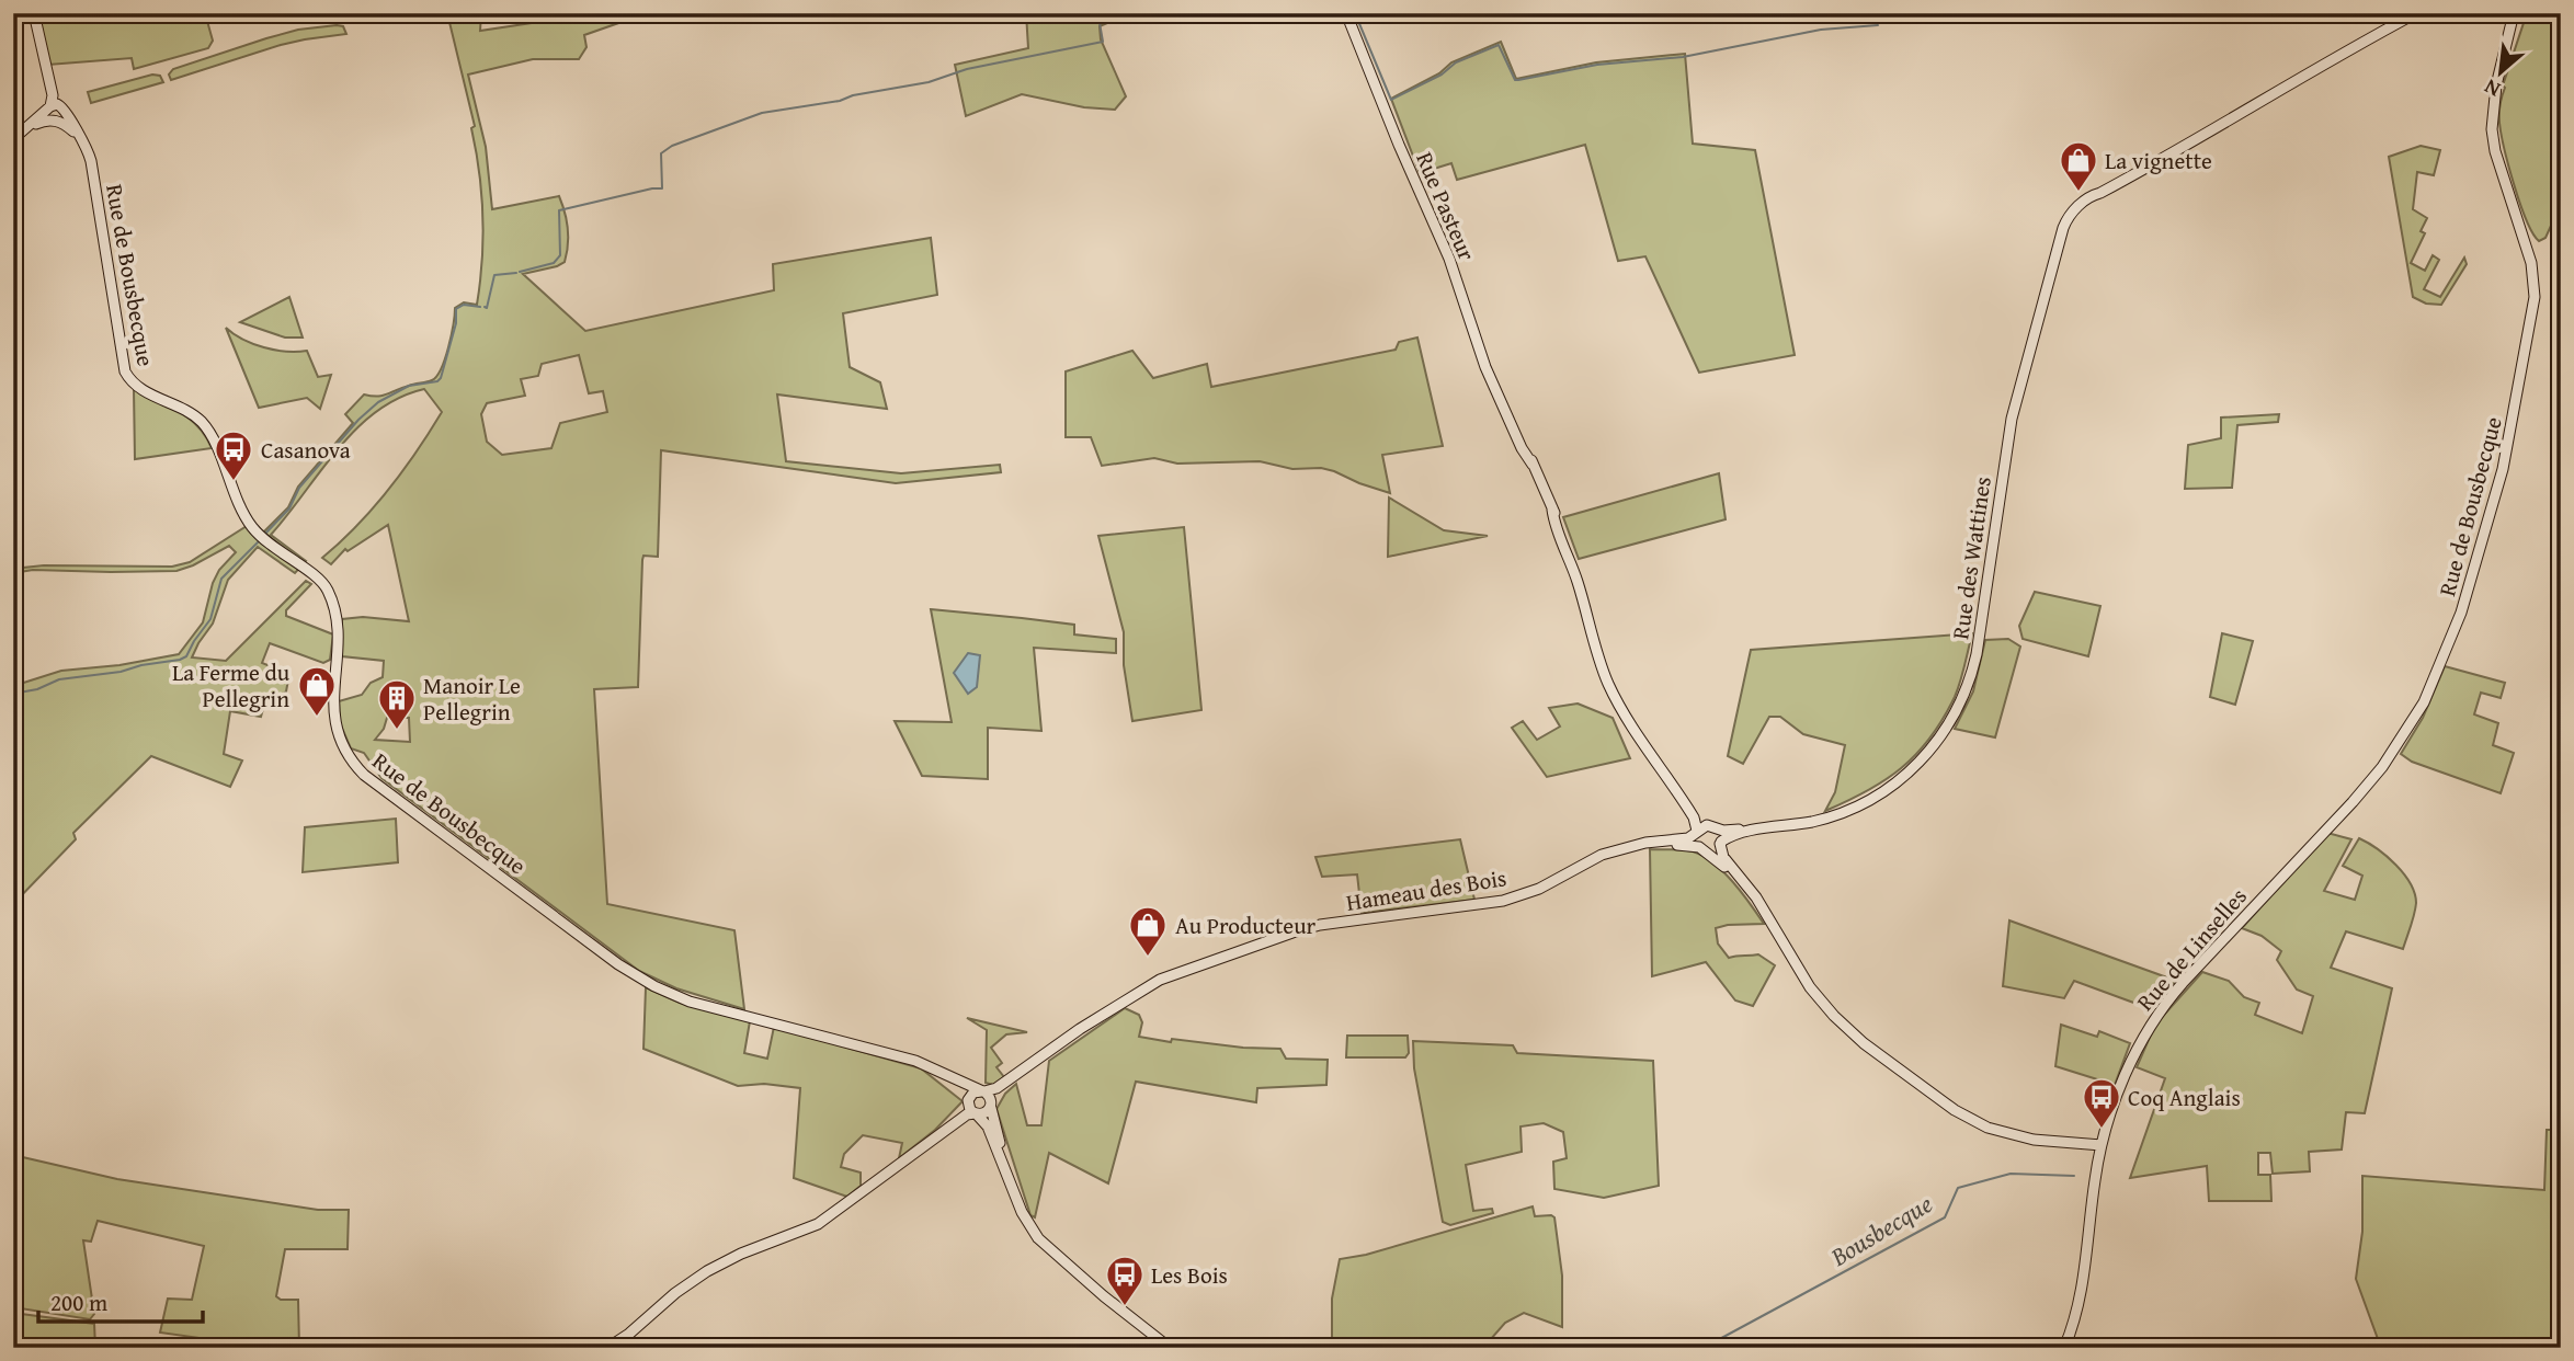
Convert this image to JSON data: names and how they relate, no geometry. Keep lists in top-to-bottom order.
{
  "streets": {
    "street": [
      "Rue Pasteur",
      "Rue de Bousbecque",
      "Rue des Wattines",
      "Hameau des Bois",
      "Rue de Linselles"
    ]
  },
  "crossings": [
    ["Rue Pasteur", "Rue des Wattines"],
    ["Rue Pasteur", "Hameau des Bois"],
    ["Rue de Bousbecque", "Hameau des Bois"],
    ["Rue de Bousbecque", "Rue de Linselles"],
    ["Rue des Wattines", "Hameau des Bois"]
  ],
  "water": ["Bousbecque"],
  "places": {
    "shop": ["La vignette", "La Ferme du Pellegrin", "Au Producteur"],
    "bus stop": ["Casanova", "Coq Anglais", "Les Bois"],
    "building": ["Manoir Le Pellegrin"]
  },
  "scale_bar": "200 m",
  "north": "bottom left"
}
